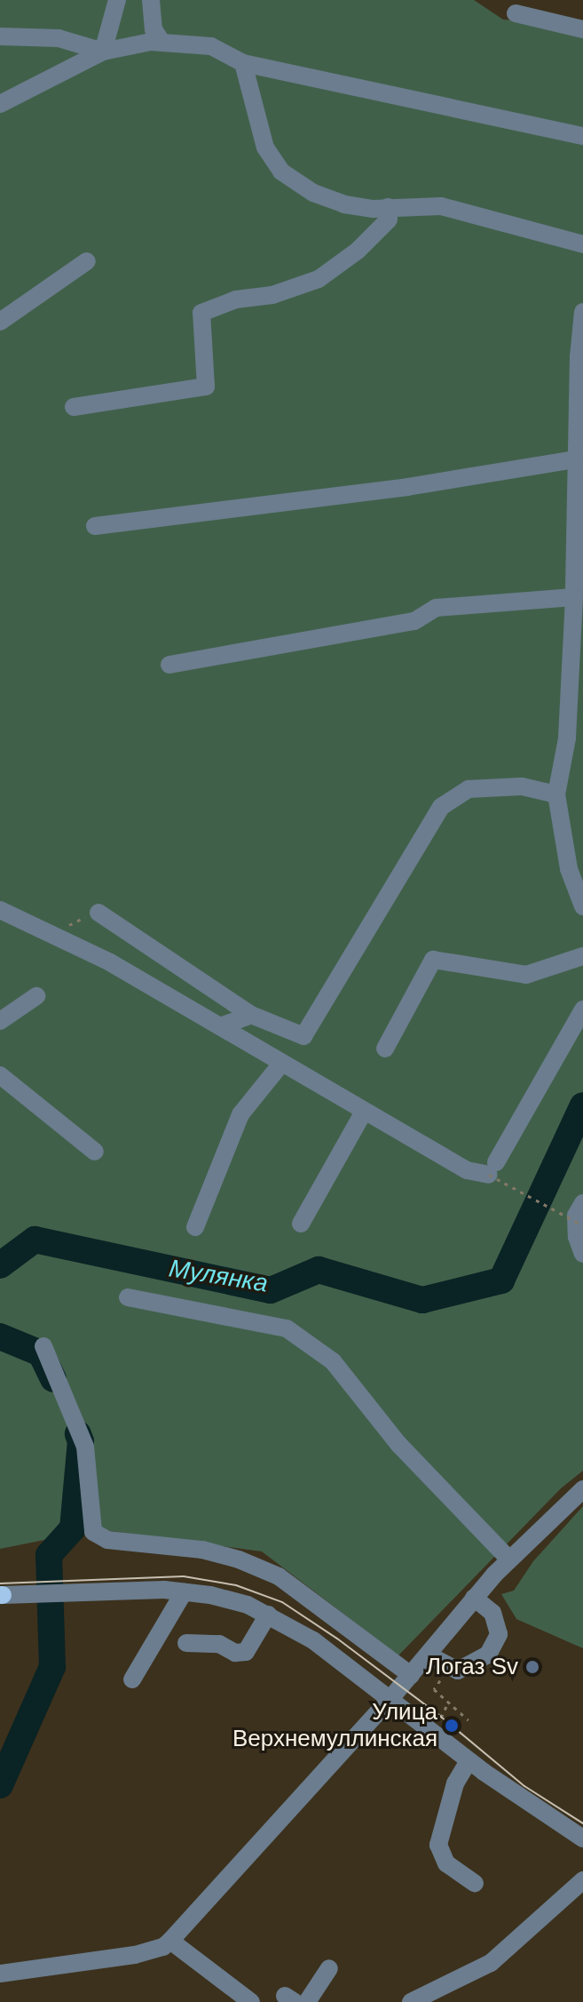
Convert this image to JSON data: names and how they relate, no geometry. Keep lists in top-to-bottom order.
{
  "water": ["Мулянка"],
  "places": ["Логаз Sv", "Улица Верхнемуллинская"]
}
